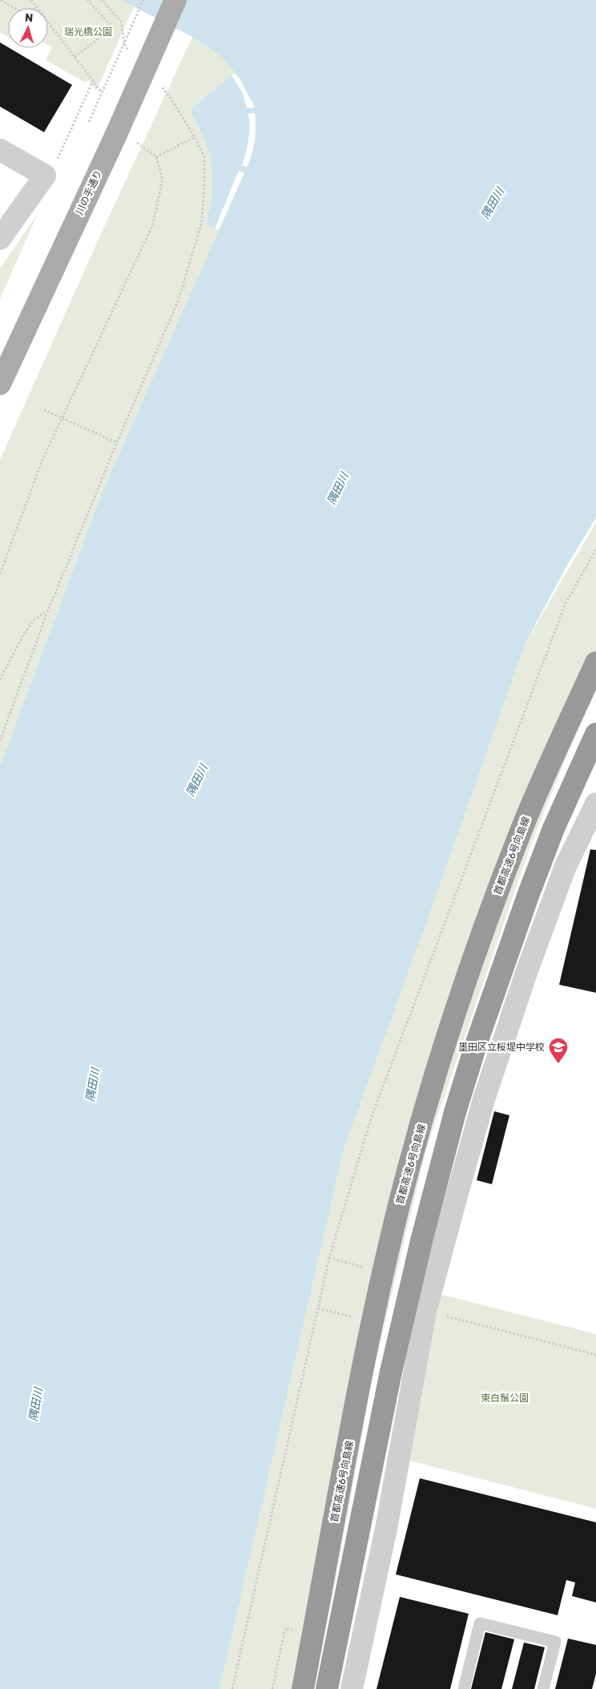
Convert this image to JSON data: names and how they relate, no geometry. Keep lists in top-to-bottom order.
{
  "streets": {
    "highway": ["首都高速6号向島線"],
    "main road": ["川の手通り"]
  },
  "water": ["隅田川"],
  "parks": ["瑞光橋公園", "東白鬚公園"],
  "places": {
    "school or university": ["墨田区立桜堤中学校"]
  },
  "north": "top"
}
